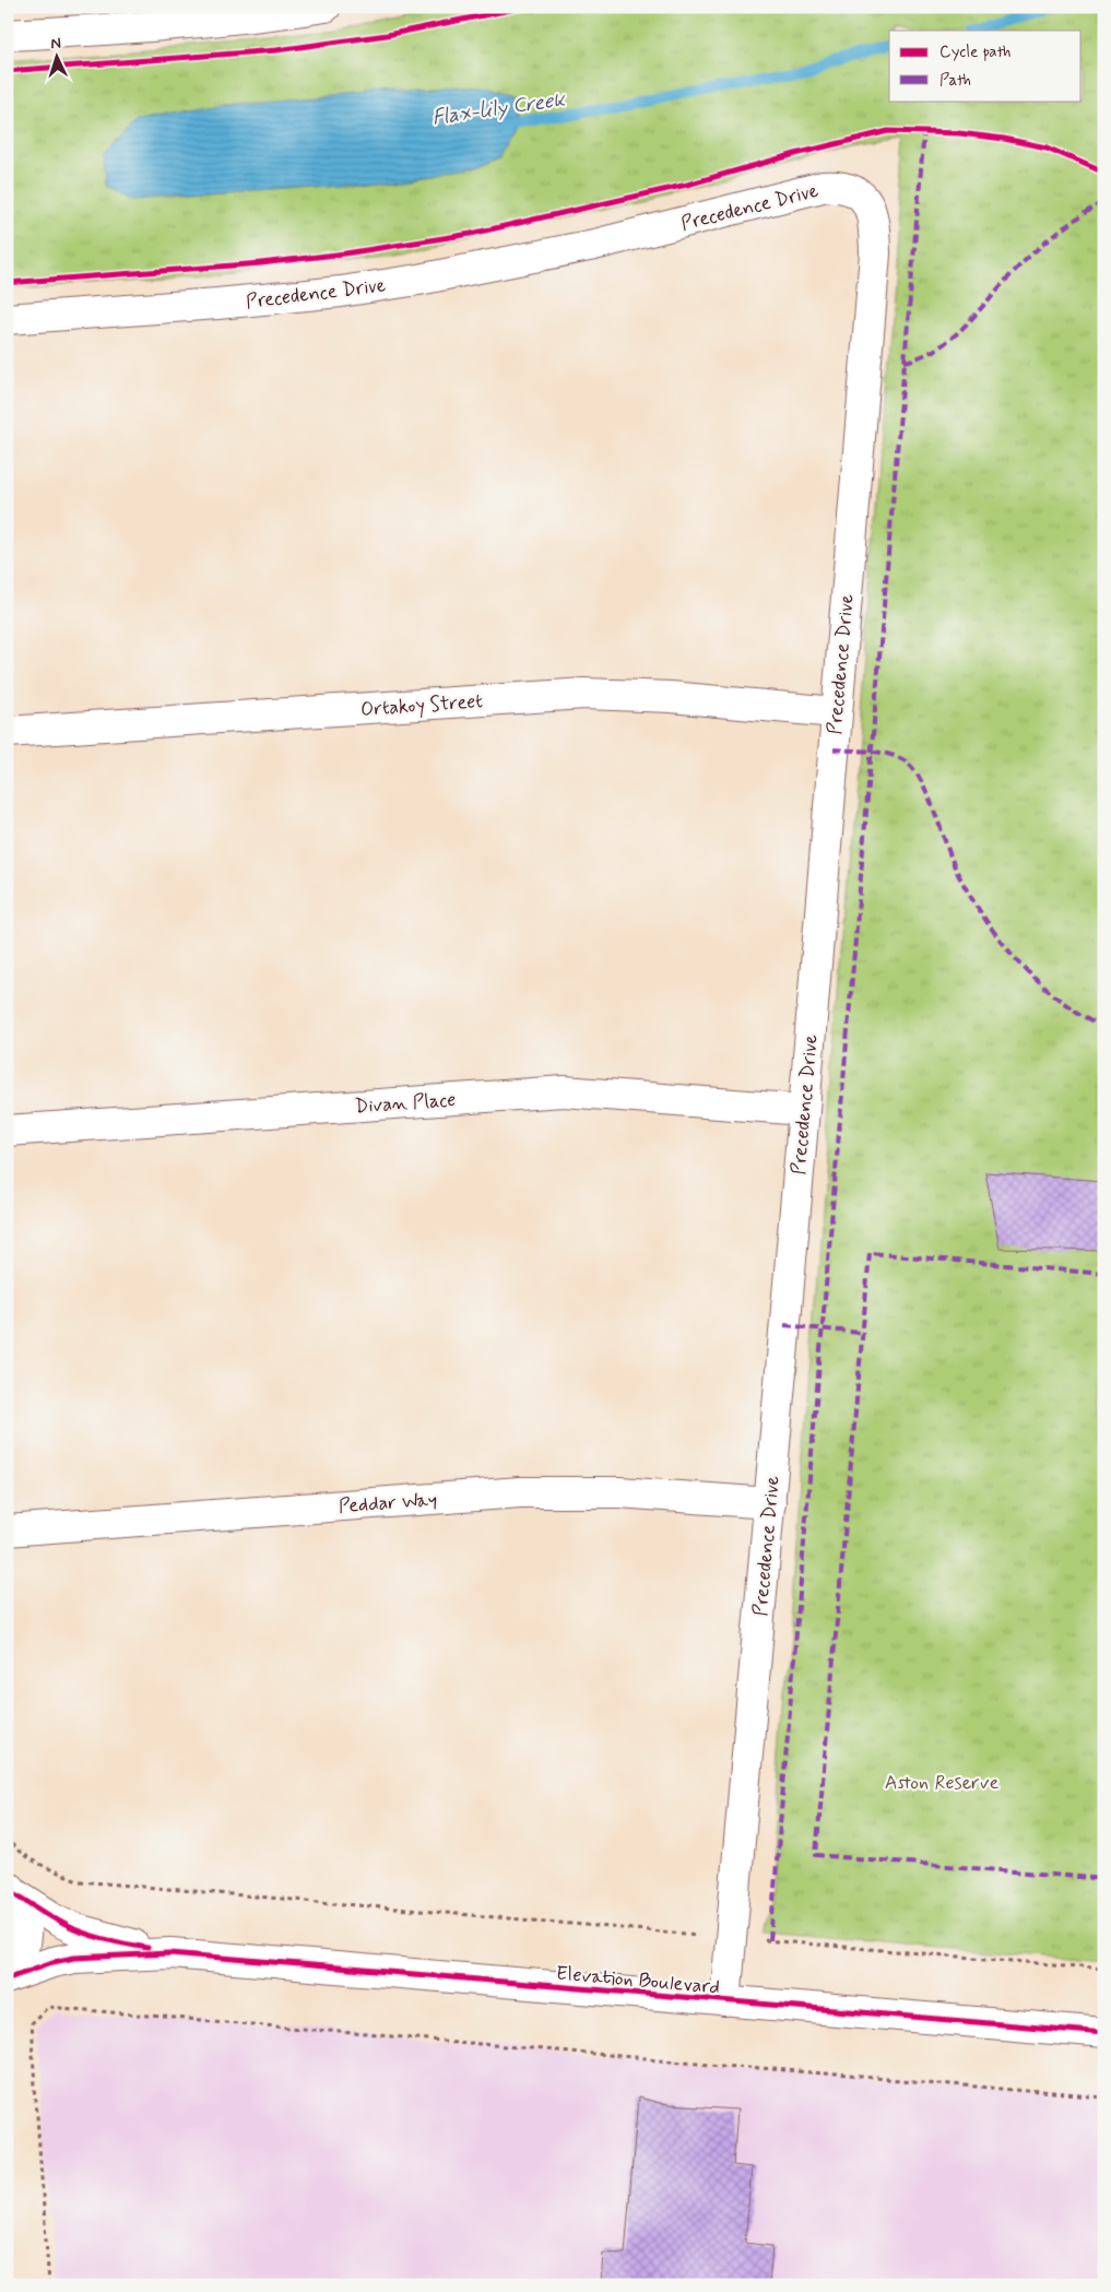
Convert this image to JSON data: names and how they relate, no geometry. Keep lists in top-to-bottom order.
{
  "streets": {
    "street": [
      "Precedence Drive",
      "Ortakoy Street",
      "Divan Place",
      "Peddar Way",
      "Elevation Boulevard"
    ]
  },
  "crossings": [
    ["Precedence Drive", "Ortakoy Street"],
    ["Precedence Drive", "Divan Place"],
    ["Precedence Drive", "Peddar Way"],
    ["Precedence Drive", "Elevation Boulevard"]
  ],
  "water": ["Flax-lily Creek"],
  "parks": ["Aston Reserve"],
  "legend": ["Cycle path", "Path"],
  "north": "top"
}
